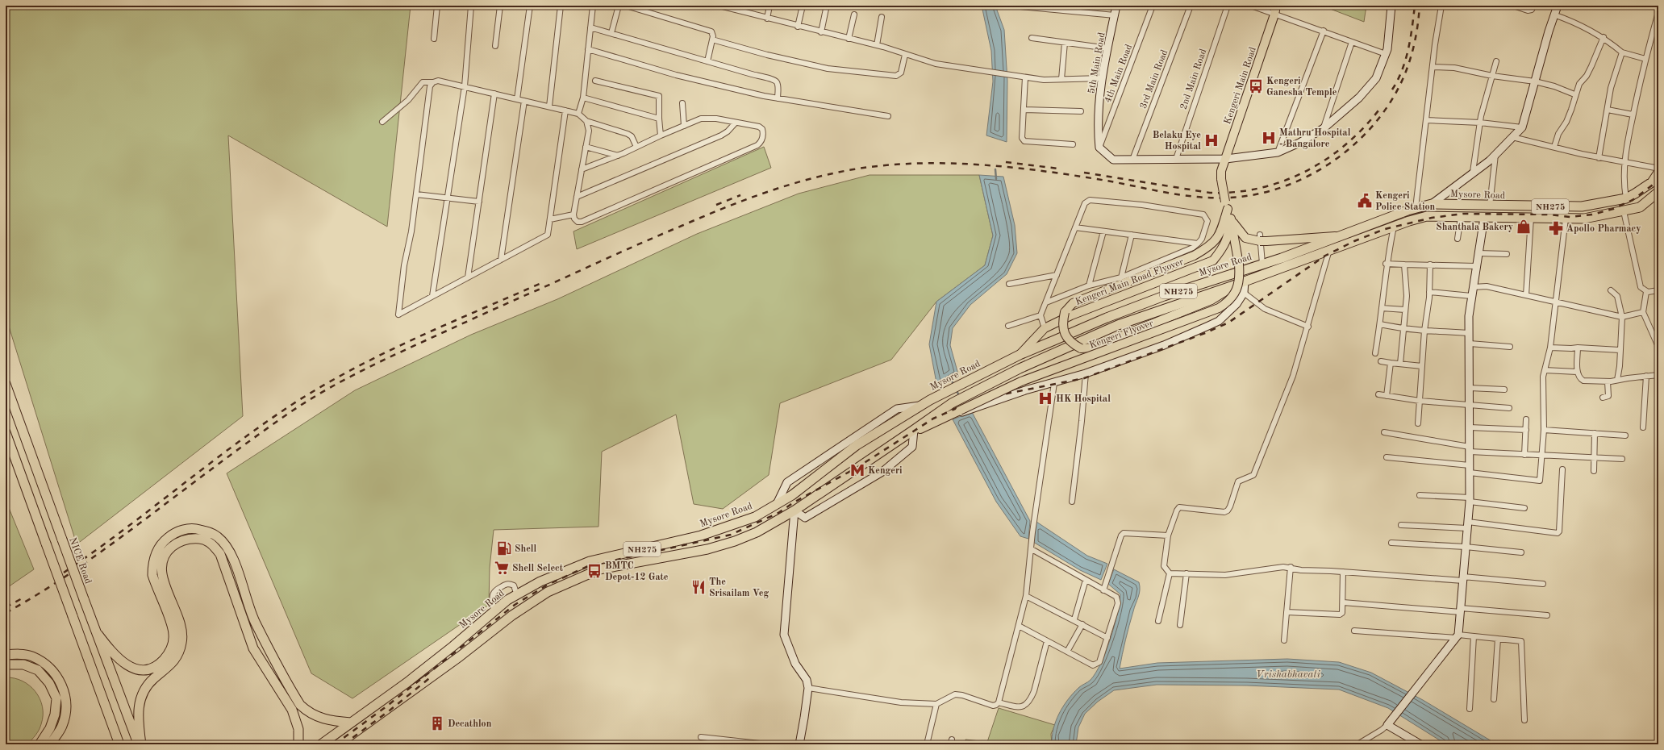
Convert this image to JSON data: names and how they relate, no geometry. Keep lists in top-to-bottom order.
{
  "streets": {
    "highway": ["Mysore Road", "NH275", "NICE Road"],
    "main road": ["Kengeri Main Road", "Kengeri Main Road Flyover", "Kengeri Flyover"],
    "street": [
      "5th Main Road",
      "4th Main Road",
      "3rd Main Road",
      "2nd Main Road"
    ]
  },
  "crossings": [
    ["5th Main Road", "4th Main Road"],
    ["Kengeri Main Road", "Kengeri Flyover"],
    ["Mysore Road", "Kengeri Main Road Flyover"],
    ["Mysore Road", "Kengeri Flyover"],
    ["Kengeri Main Road Flyover", "Kengeri Flyover"]
  ],
  "water": ["Vrishabhavati"],
  "places": {
    "bus stop": ["Kengeri Ganesha Temple", "BMTC Depot-12 Gate"],
    "hospital": ["Mathru Hospital - Bangalore", "Belaku Eye Hospital", "HK Hospital"],
    "public building": ["Kengeri Police Station"],
    "shop": ["Shanthala Bakery"],
    "pharmacy": ["Apollo Pharmacy"],
    "metro station": ["Kengeri"],
    "fuel station": ["Shell"],
    "supermarket": ["Shell Select"],
    "restaurant": ["The Srisailam Veg"],
    "building": ["Decathlon"]
  }
}
